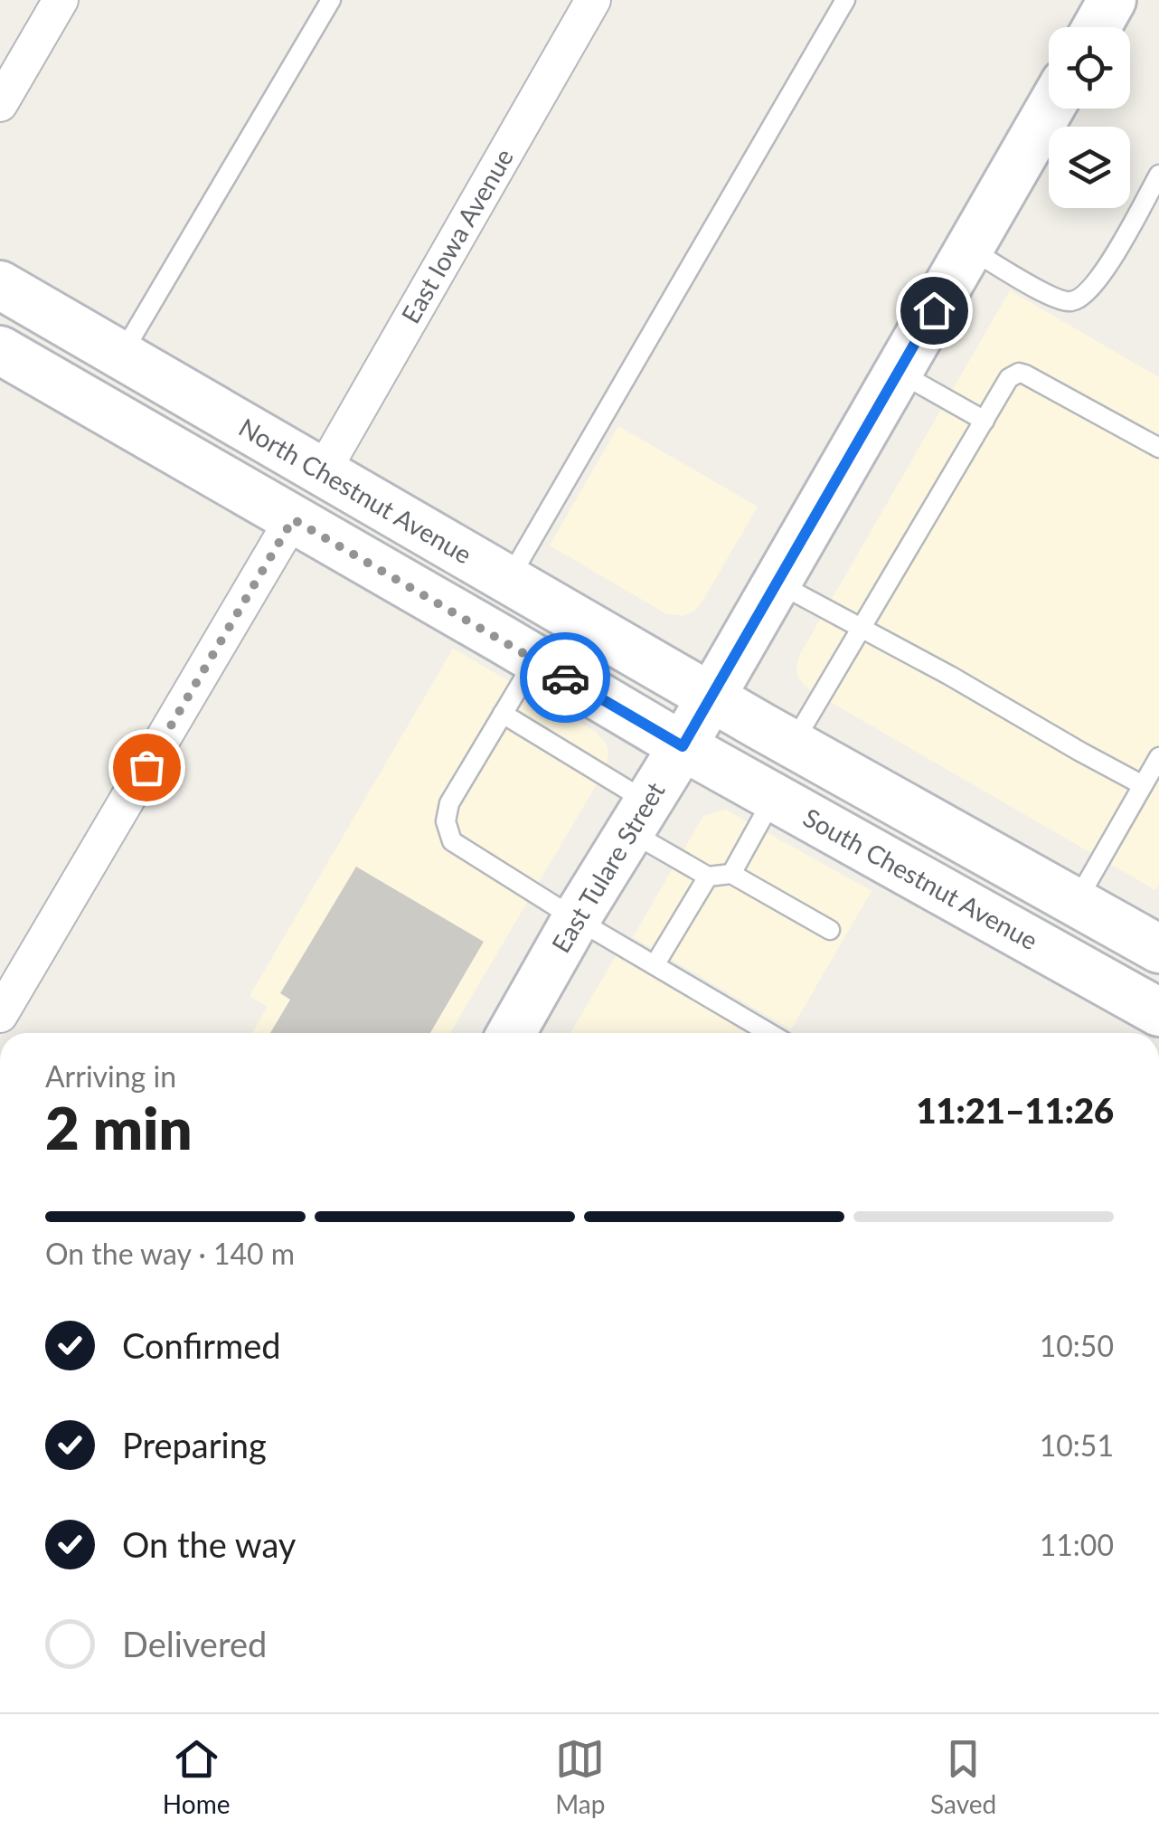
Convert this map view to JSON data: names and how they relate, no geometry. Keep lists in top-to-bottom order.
{
  "streets": {
    "main road": ["North Chestnut Avenue", "East Tulare Street", "South Chestnut Avenue"],
    "street": ["East Iowa Avenue"]
  },
  "crossings": [
    ["East Iowa Avenue", "North Chestnut Avenue"],
    ["North Chestnut Avenue", "East Tulare Street"],
    ["East Tulare Street", "South Chestnut Avenue"]
  ],
  "page": {
    "heading": ["2 min", "Arriving in", "11:21–11:26"],
    "bar": "On the way · 140 m",
    "list": [
      ["Confirmed", "10:50"],
      ["Preparing", "10:51"],
      ["On the way", "11:00"],
      "Delivered"
    ],
    "tabs": ["Home", "Map", "Saved"]
  }
}
